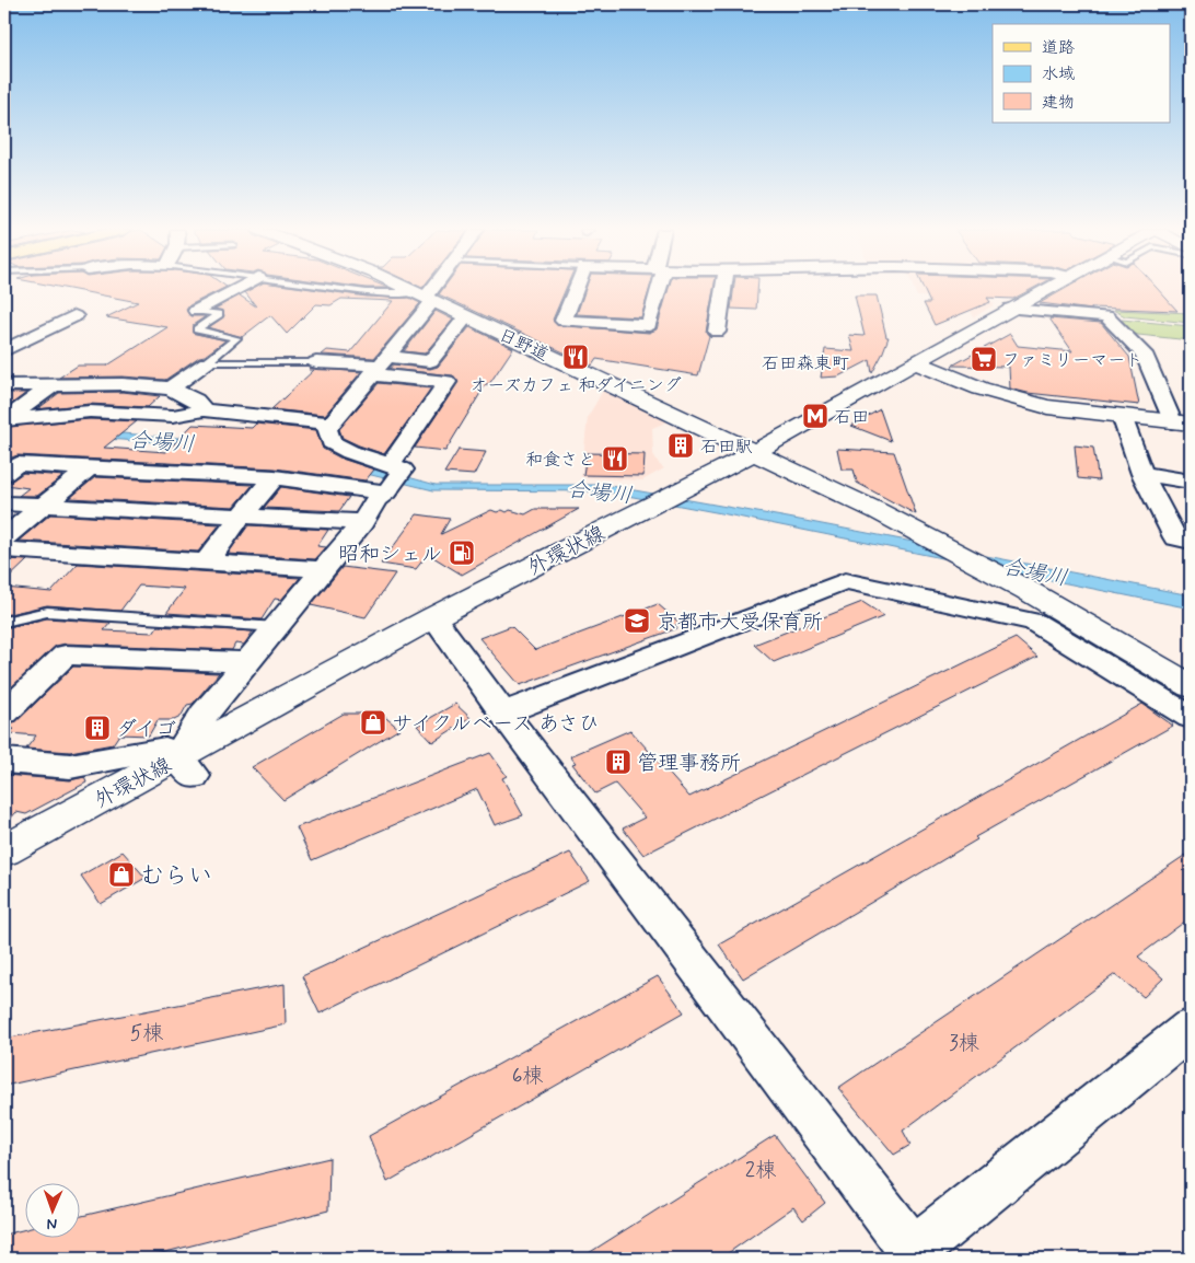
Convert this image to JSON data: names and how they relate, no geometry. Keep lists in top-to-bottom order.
{
  "streets": {
    "street": ["日野道", "外環状線"]
  },
  "crossings": [
    ["日野道", "外環状線"]
  ],
  "districts": ["石田森東町"],
  "water": ["合場川"],
  "places": {
    "restaurant": ["オーズカフェ 和ダイニング", "和食さと"],
    "supermarket": ["ファミリーマート"],
    "metro station": ["石田"],
    "building": ["石田駅", "ダイゴ", "管理事務所"],
    "fuel station": ["昭和シェル"],
    "school or university": ["京都市大受保育所"],
    "shop": ["サイクルベース あさひ", "むらい"]
  },
  "house_numbers": [
    "5棟",
    "3棟",
    "6棟",
    "2棟"
  ],
  "legend": ["道路", "水域", "建物"],
  "north": "bottom"
}
